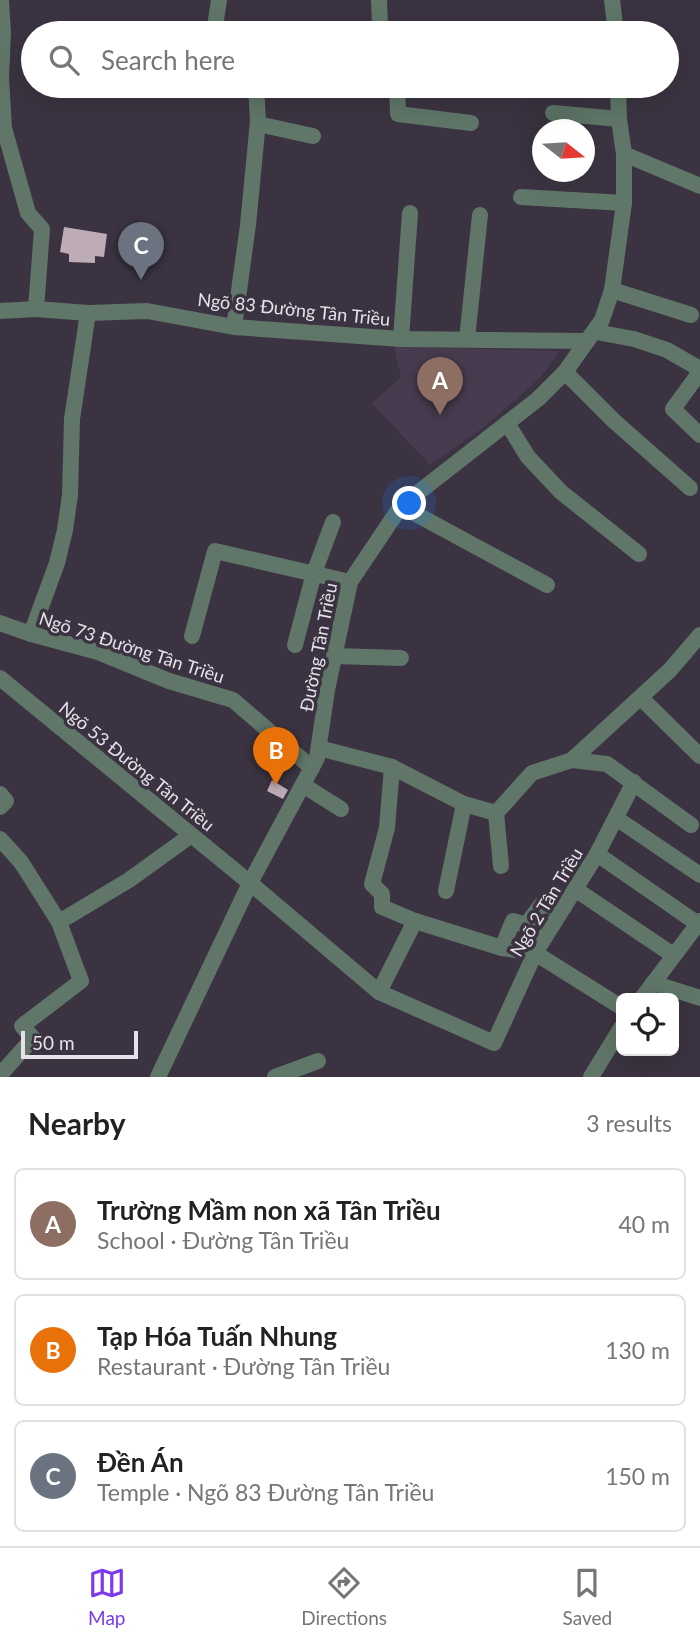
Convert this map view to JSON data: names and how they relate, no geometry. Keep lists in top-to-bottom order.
{
  "streets": {
    "street": [
      "Ngõ 83 Đường Tân Triều",
      "Ngõ 73 Đường Tân Triều",
      "Đường Tân Triều",
      "Ngõ 53 Đường Tân Triều",
      "Ngõ 2 Tân Triều"
    ]
  },
  "crossings": [
    ["Ngõ 83 Đường Tân Triều", "Đường Tân Triều"],
    ["Ngõ 73 Đường Tân Triều", "Đường Tân Triều"],
    ["Đường Tân Triều", "Ngõ 53 Đường Tân Triều"],
    ["Ngõ 53 Đường Tân Triều", "Ngõ 2 Tân Triều"]
  ],
  "scale_bar": "50 m",
  "north": "right",
  "page": {
    "search": "Search here",
    "pins": ["C", "A", "B"],
    "scale": "50 m",
    "heading": ["Nearby", "3 results"],
    "list": [
      {
        "mark": "A",
        "name": "Trường Mầm non xã Tân Triều",
        "note": "School · Đường Tân Triều",
        "value": "40 m"
      },
      {
        "mark": "B",
        "name": "Tạp Hóa Tuấn Nhung",
        "note": "Restaurant · Đường Tân Triều",
        "value": "130 m"
      },
      {
        "mark": "C",
        "name": "Đền Án",
        "note": "Temple · Ngõ 83 Đường Tân Triều",
        "value": "150 m"
      }
    ],
    "nav": ["Map", "Directions", "Saved"]
  }
}
